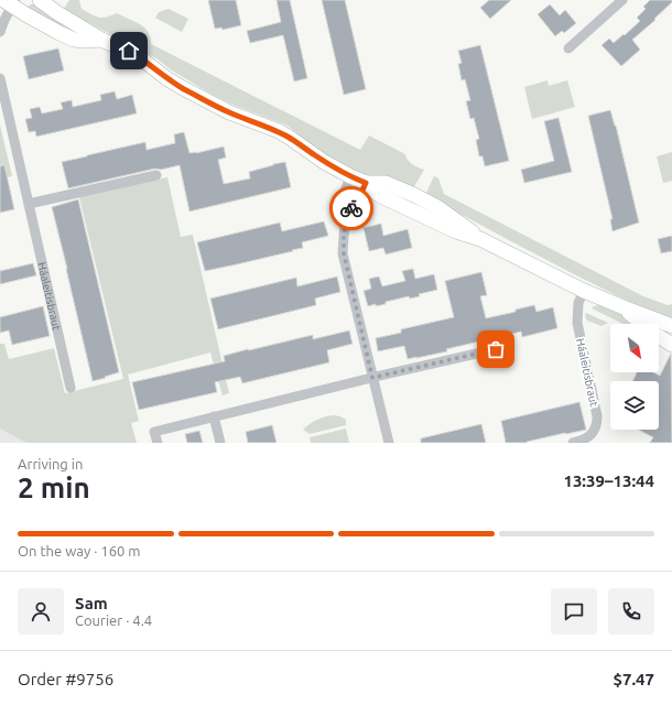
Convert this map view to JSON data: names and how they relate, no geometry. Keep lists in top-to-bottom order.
{
  "streets": {
    "street": ["Háaleitisbraut"]
  },
  "north": "bottom right",
  "page": {
    "heading": ["2 min", "Arriving in", "13:39–13:44"],
    "panel": [
      "Sam",
      "Courier · 4.4",
      "Order #9756",
      "$7.47"
    ],
    "bar": "On the way · 160 m"
  }
}
